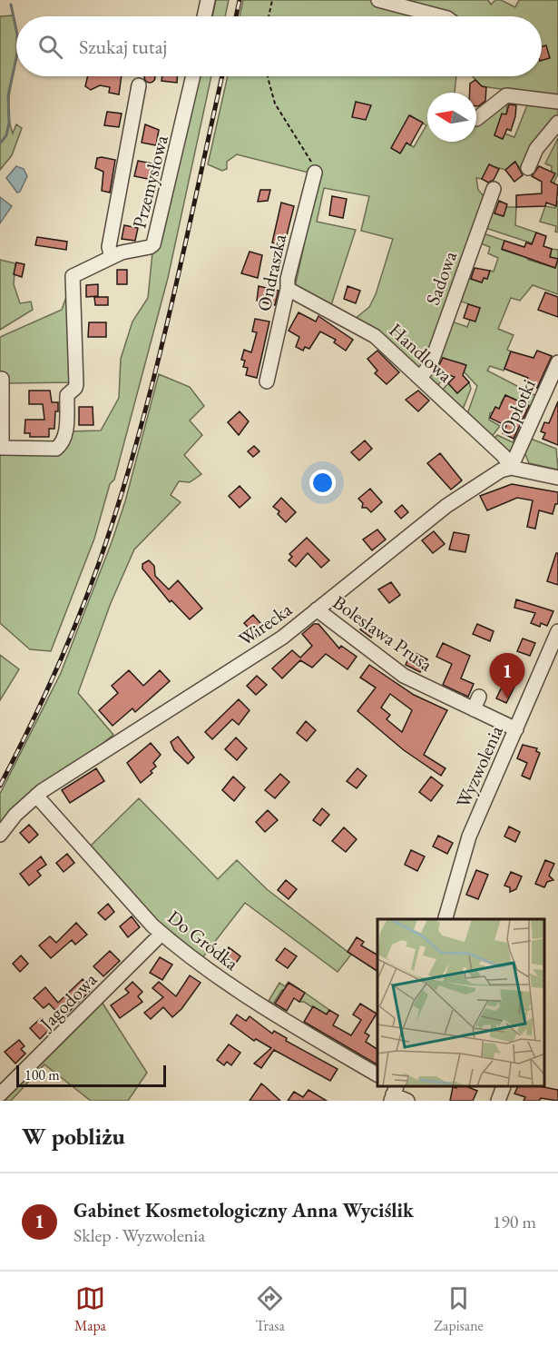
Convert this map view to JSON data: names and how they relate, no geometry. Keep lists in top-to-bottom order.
{
  "streets": {
    "street": [
      "Przemysłowa",
      "Ondraszka",
      "Sadowa",
      "Handlowa",
      "Opłotki",
      "Wirecka",
      "Bolesława Prusa",
      "Wyzwolenia",
      "Do Gródka",
      "Jagodowa"
    ]
  },
  "crossings": [
    ["Ondraszka", "Handlowa"],
    ["Sadowa", "Handlowa"],
    ["Handlowa", "Opłotki"],
    ["Handlowa", "Wirecka"],
    ["Opłotki", "Wirecka"],
    ["Wirecka", "Bolesława Prusa"],
    ["Wirecka", "Do Gródka"],
    ["Bolesława Prusa", "Wyzwolenia"],
    ["Do Gródka", "Jagodowa"]
  ],
  "scale_bar": "100 m",
  "north": "left",
  "page": {
    "search": "Szukaj tutaj",
    "pins": "1",
    "scale": "100 m",
    "heading": "W pobliżu",
    "list": [
      {
        "mark": "1",
        "name": "Gabinet Kosmetologiczny Anna Wyciślik",
        "note": "Sklep · Wyzwolenia",
        "value": "190 m"
      }
    ],
    "nav": ["Mapa", "Trasa", "Zapisane"]
  }
}
